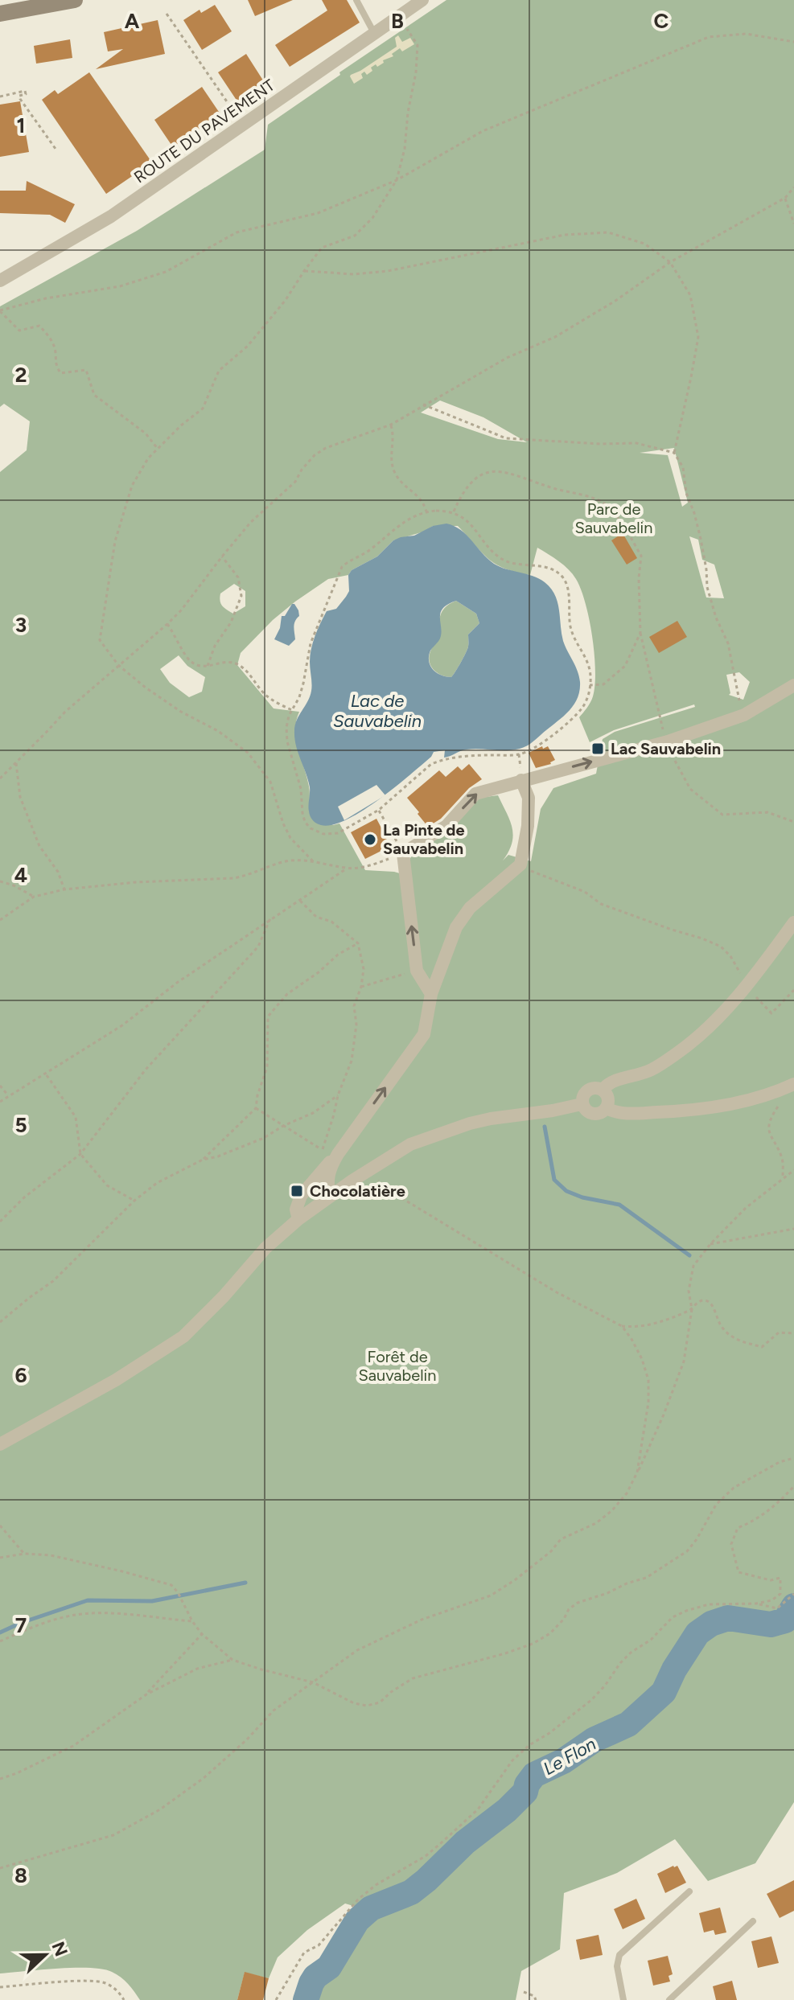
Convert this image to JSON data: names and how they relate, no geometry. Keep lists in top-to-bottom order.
{
  "streets": {
    "street": ["ROUTE DU PAVEMENT"]
  },
  "water": ["Lac de Sauvabelin", "Le Flon"],
  "parks": ["Parc de Sauvabelin", "Forêt de Sauvabelin"],
  "places": {
    "transit": ["Lac Sauvabelin", "Chocolatière"],
    "other": ["La Pinte de Sauvabelin"]
  },
  "north": "right",
  "grid": {
    "columns": ["A", "B", "C"],
    "rows": [
      "1",
      "2",
      "3",
      "4",
      "5",
      "6",
      "7",
      "8"
    ]
  }
}
